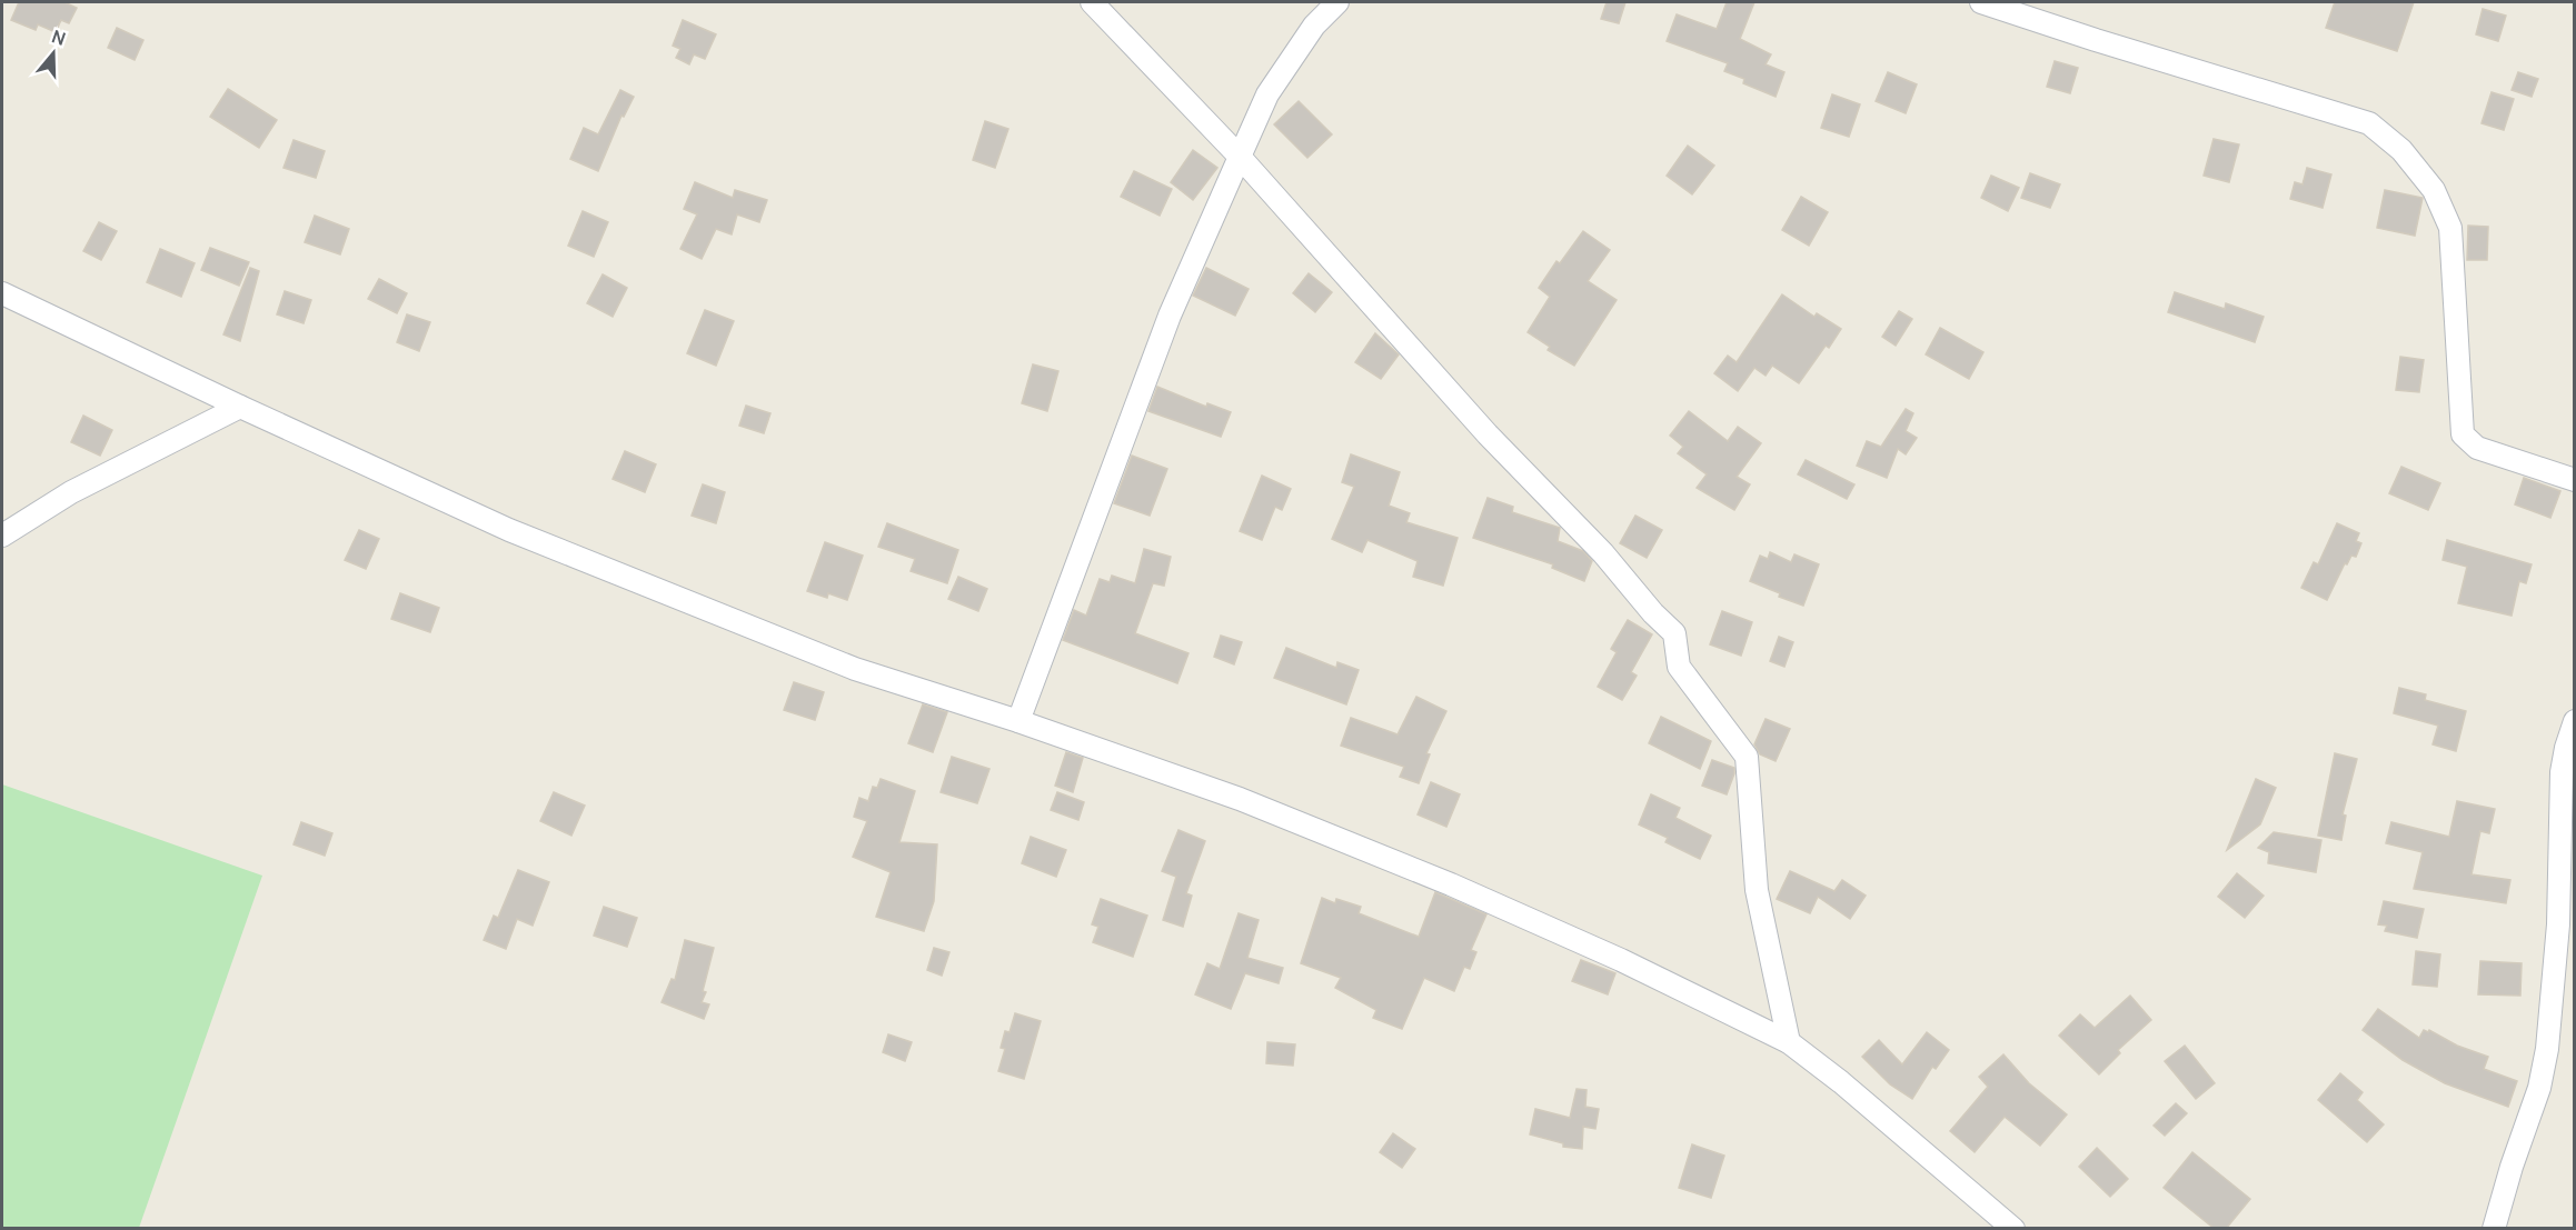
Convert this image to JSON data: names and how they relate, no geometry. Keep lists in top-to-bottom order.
{
  "north": "top"
}
